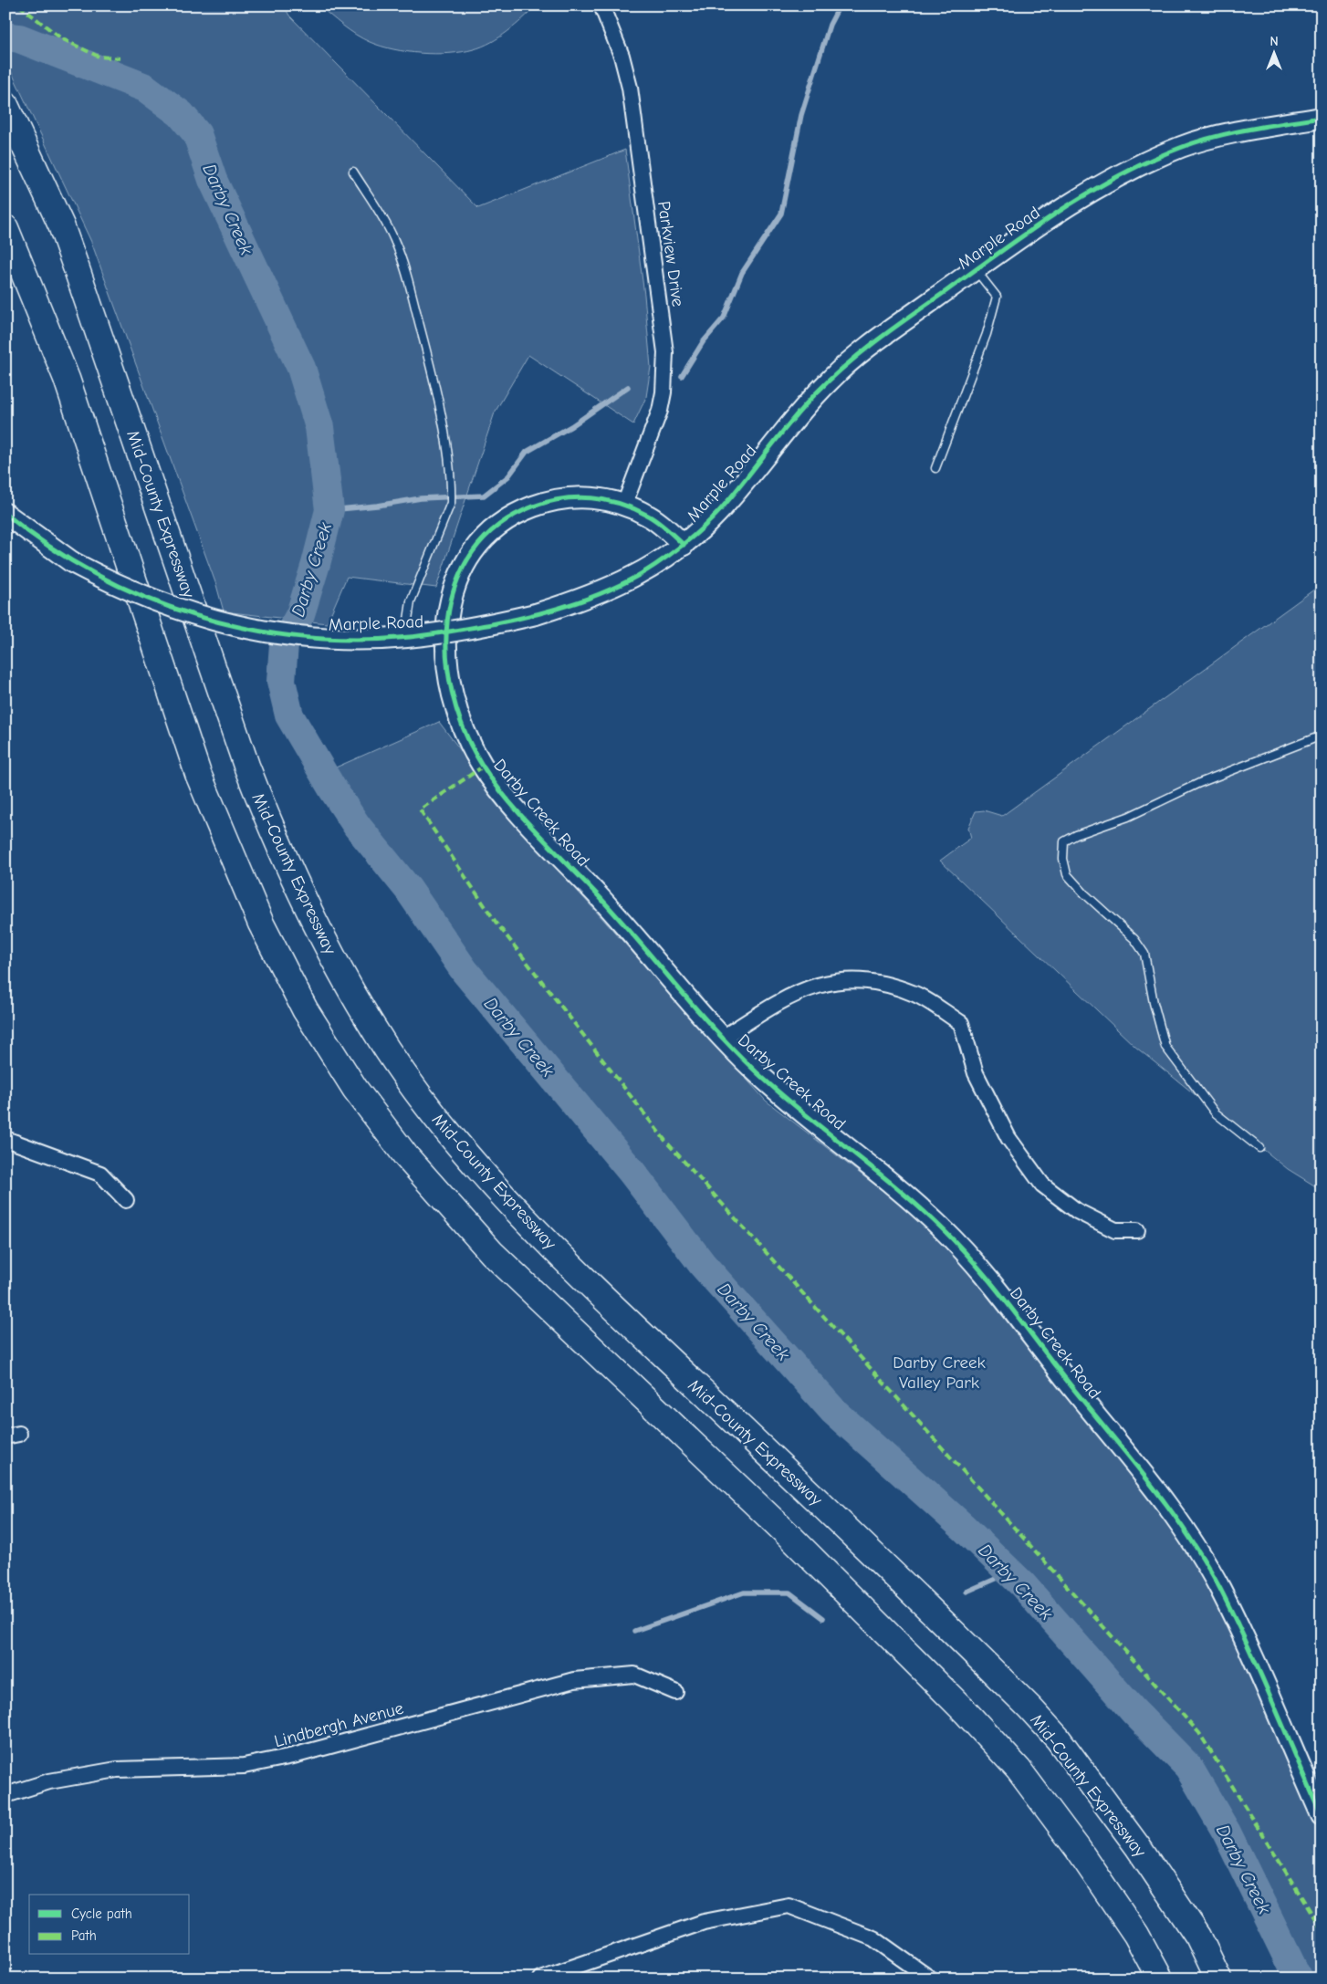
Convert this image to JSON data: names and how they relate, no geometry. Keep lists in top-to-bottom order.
{
  "streets": {
    "highway": ["Mid-County Expressway"],
    "street": [
      "Marple Road",
      "Parkview Drive",
      "Darby Creek Road",
      "Lindbergh Avenue"
    ]
  },
  "crossings": [
    ["Marple Road", "Darby Creek Road"],
    ["Parkview Drive", "Darby Creek Road"]
  ],
  "water": ["Darby Creek"],
  "parks": ["Darby Creek Valley Park"],
  "legend": ["Cycle path", "Path"],
  "north": "top"
}
